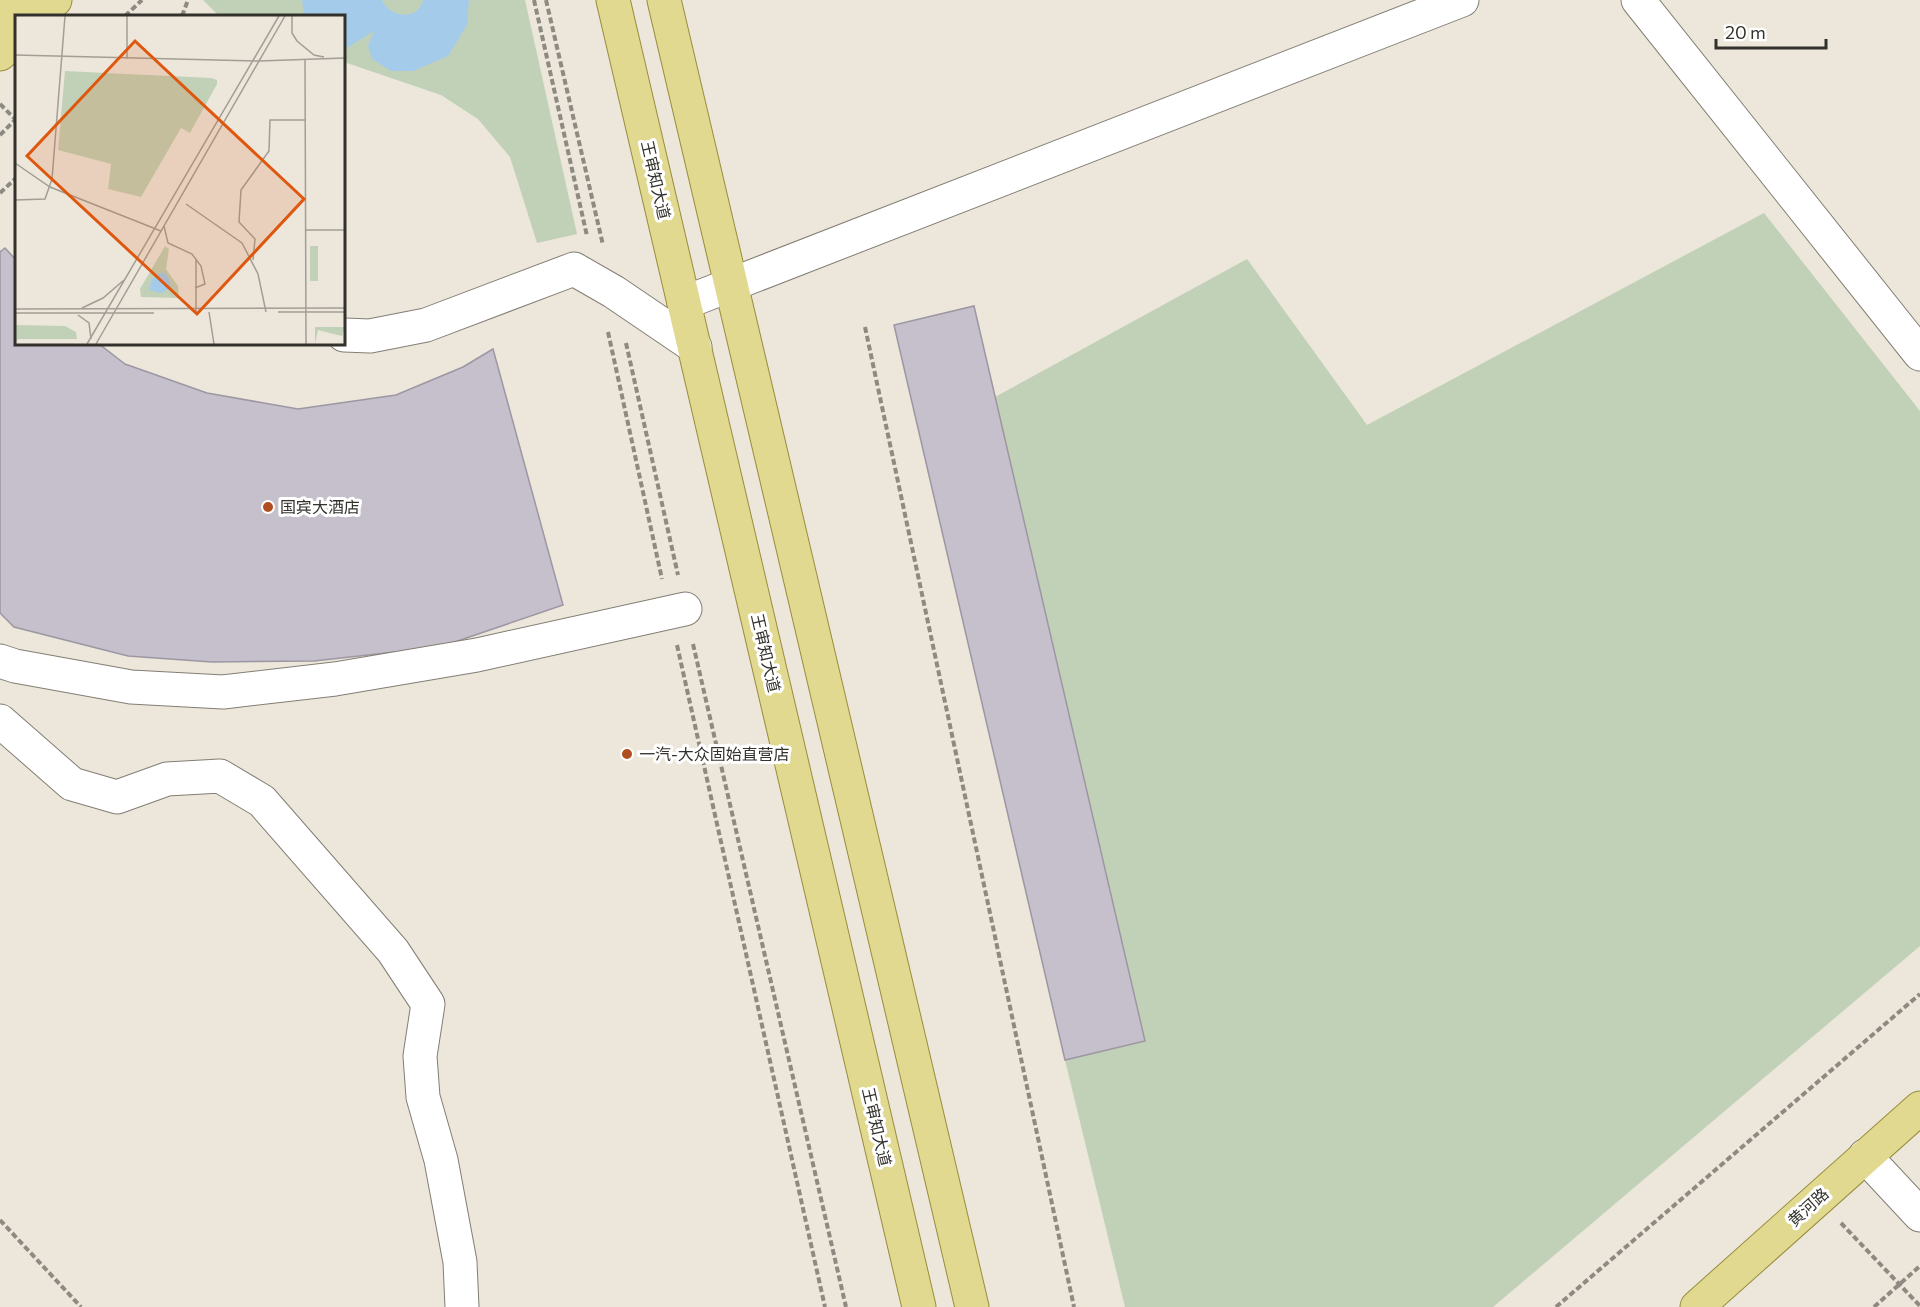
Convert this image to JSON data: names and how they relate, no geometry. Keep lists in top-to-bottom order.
{
  "streets": {
    "main road": ["王审知大道", "黄河路"]
  },
  "places": ["国宾大酒店", "一汽-大众固始直营店"],
  "scale_bar": "20 m"
}
